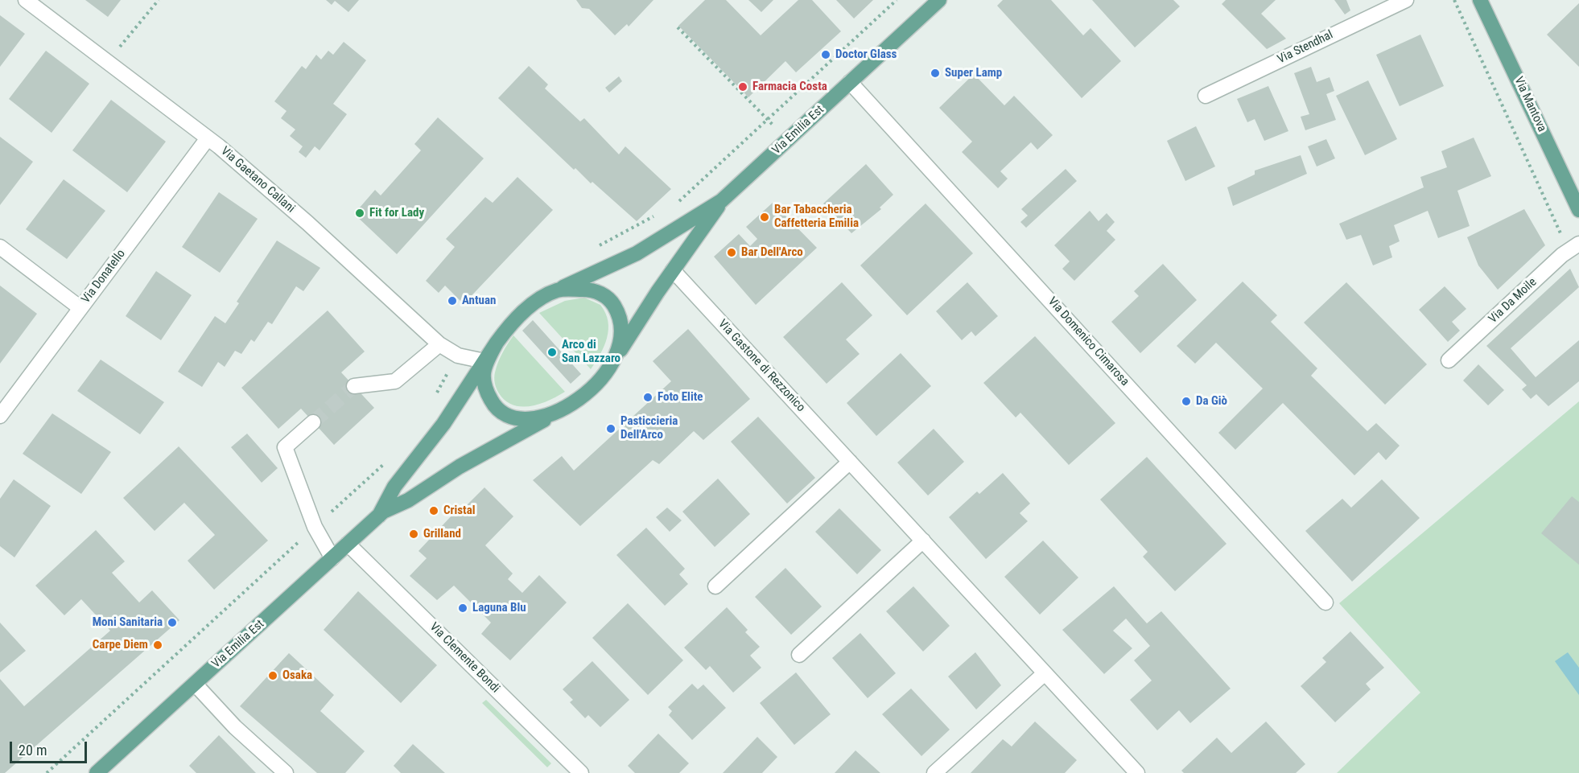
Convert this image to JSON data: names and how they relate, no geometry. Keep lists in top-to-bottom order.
{
  "streets": {
    "main road": ["Via Mantova", "Via Emilia Est"],
    "street": [
      "Via Stendhal",
      "Via Gaetano Callani",
      "Via Donatello",
      "Via Da Moile",
      "Via Domenico Cimarosa",
      "Via Gastone di Rezzonico",
      "Via Clemente Bondi"
    ]
  },
  "crossings": [
    ["Via Emilia Est", "Via Gaetano Callani"],
    ["Via Emilia Est", "Via Domenico Cimarosa"],
    ["Via Emilia Est", "Via Gastone di Rezzonico"],
    ["Via Emilia Est", "Via Clemente Bondi"],
    ["Via Gaetano Callani", "Via Donatello"]
  ],
  "places": [
    "Doctor Glass",
    "Super Lamp",
    "Farmacia Costa",
    "Fit for Lady",
    "Bar Tabaccheria Caffetteria Emilia",
    "Bar Dell'Arco",
    "Antuan",
    "Arco di San Lazzaro",
    "Foto Elite",
    "Da Giò",
    "Pasticcieria Dell'Arco",
    "Cristal",
    "Grilland",
    "Laguna Blu",
    "Moni Sanitaria",
    "Carpe Diem",
    "Osaka"
  ],
  "scale_bar": "20 m"
}
